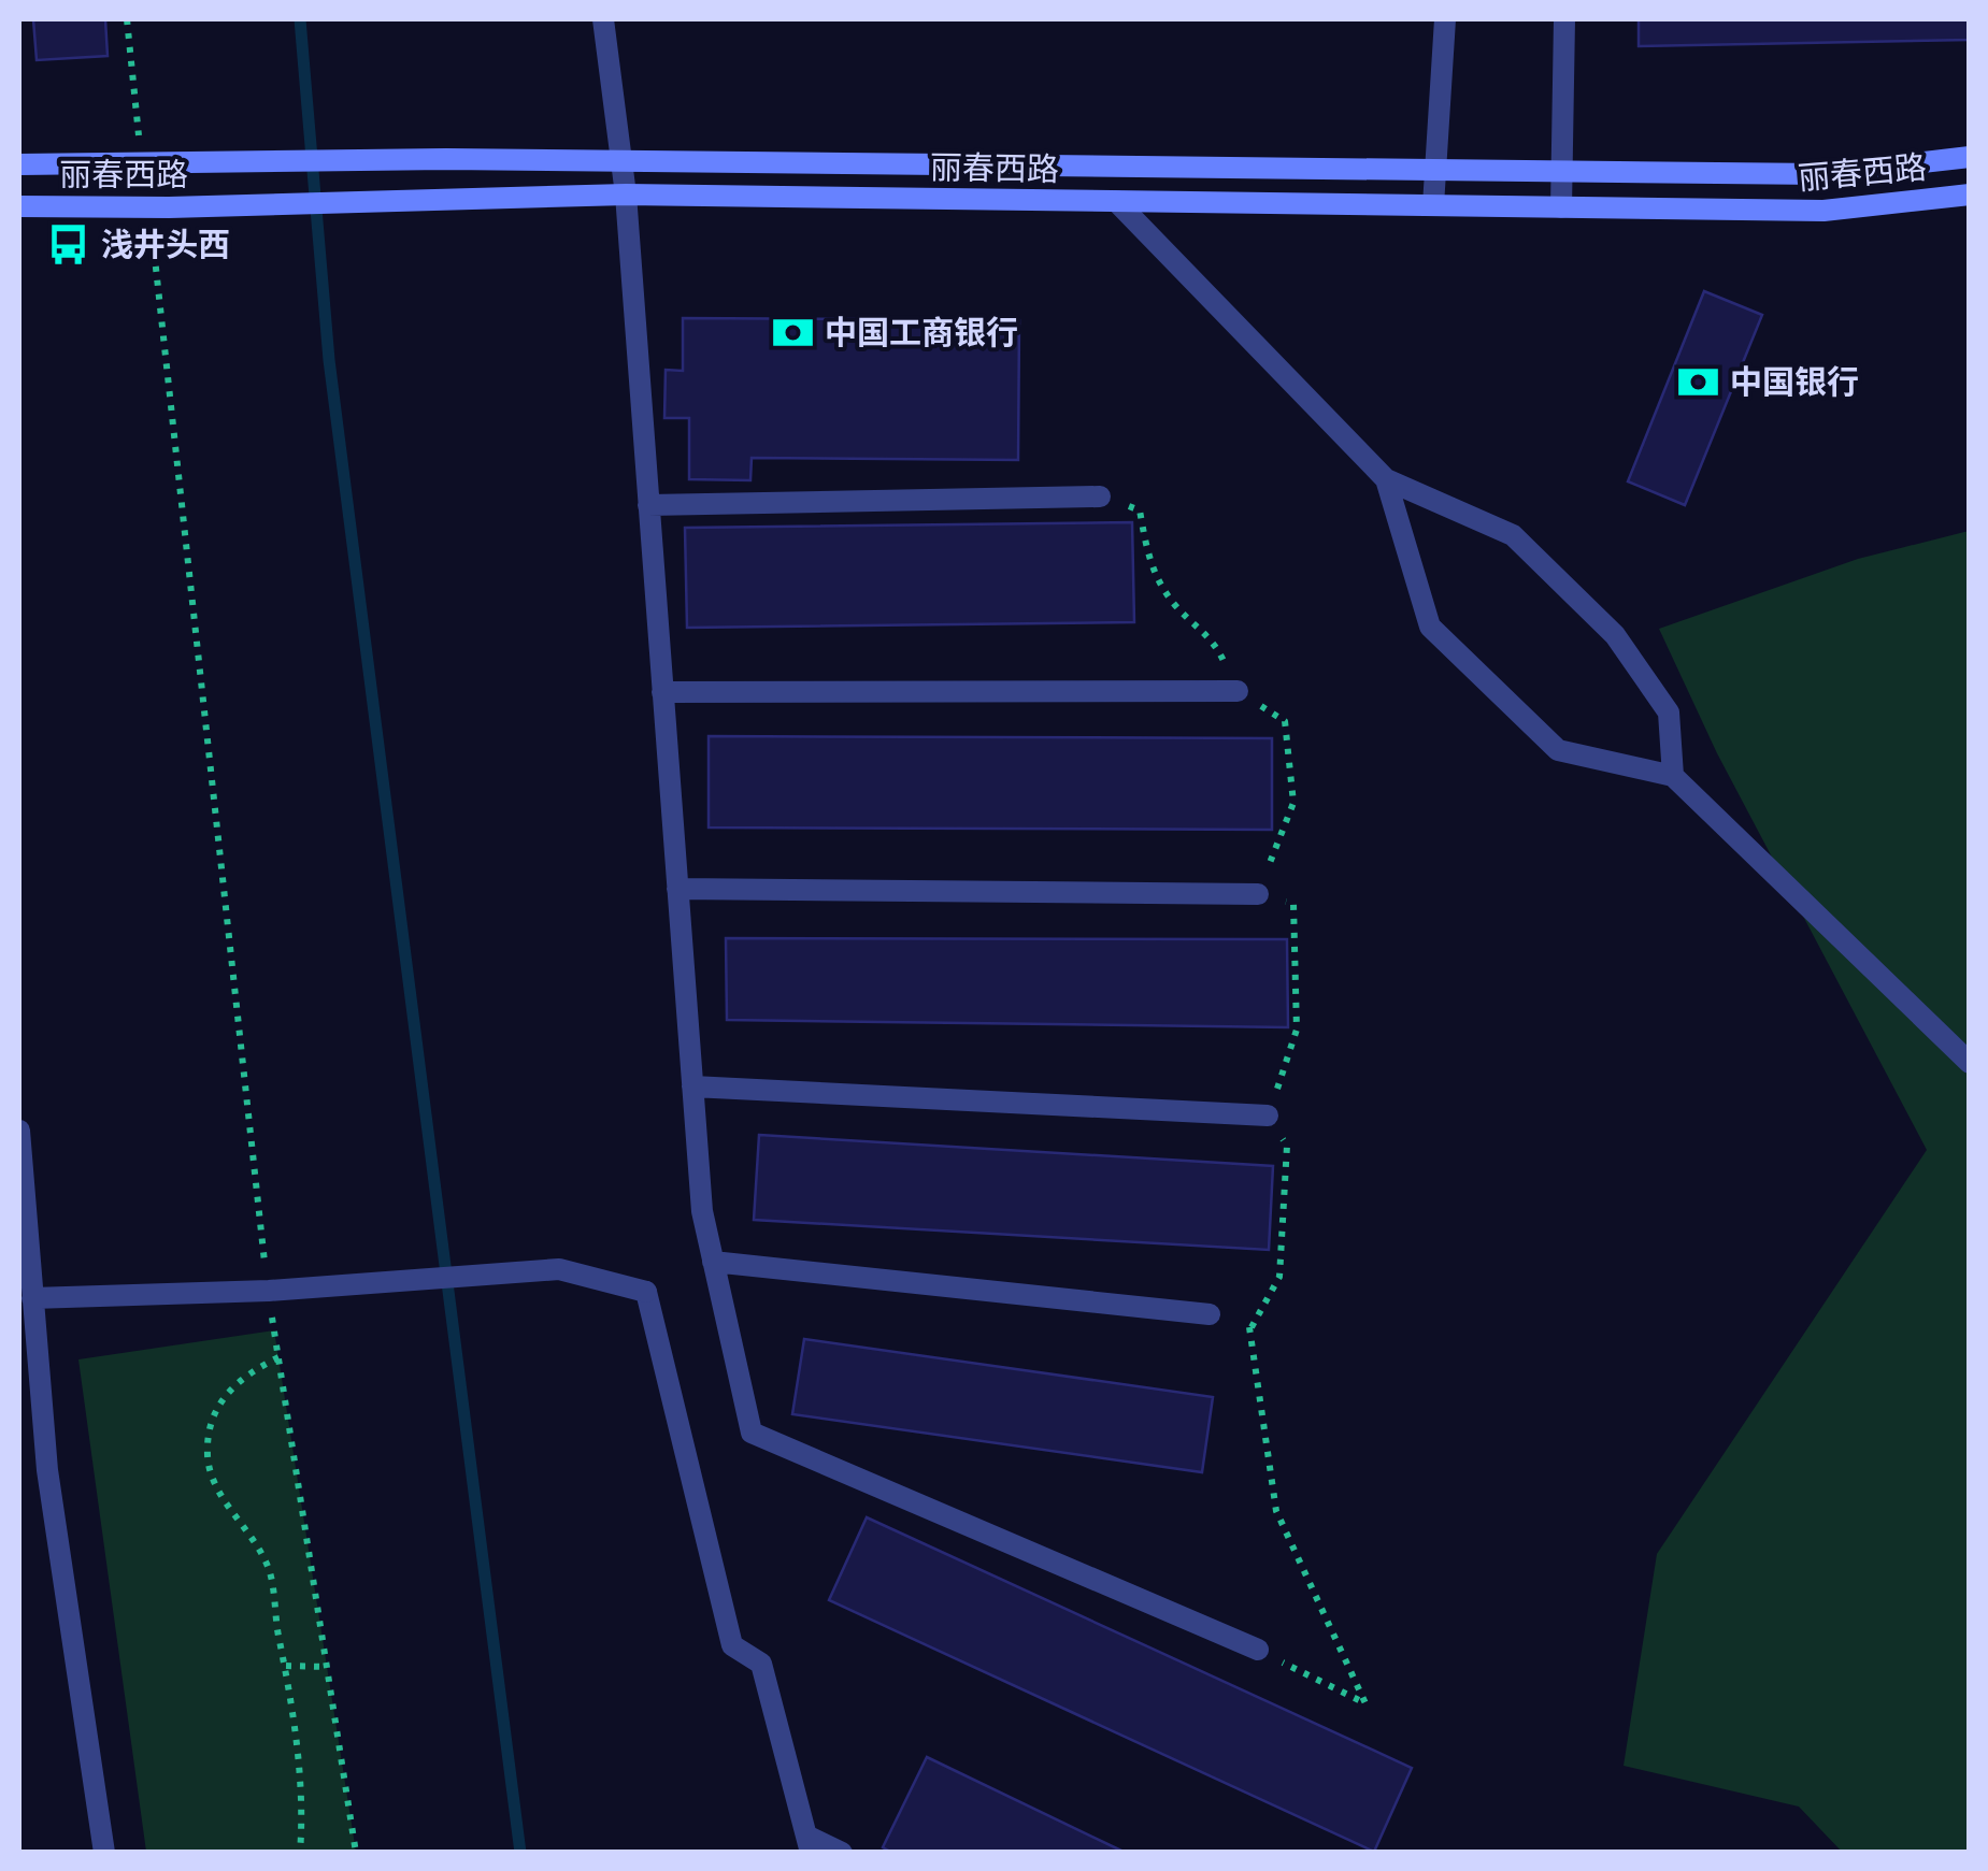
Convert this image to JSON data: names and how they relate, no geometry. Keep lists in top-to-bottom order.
{
  "streets": {
    "main road": ["丽春西路"]
  },
  "places": {
    "bus stop": ["浅井头西"],
    "bank": ["中国工商银行", "中国银行"]
  }
}
